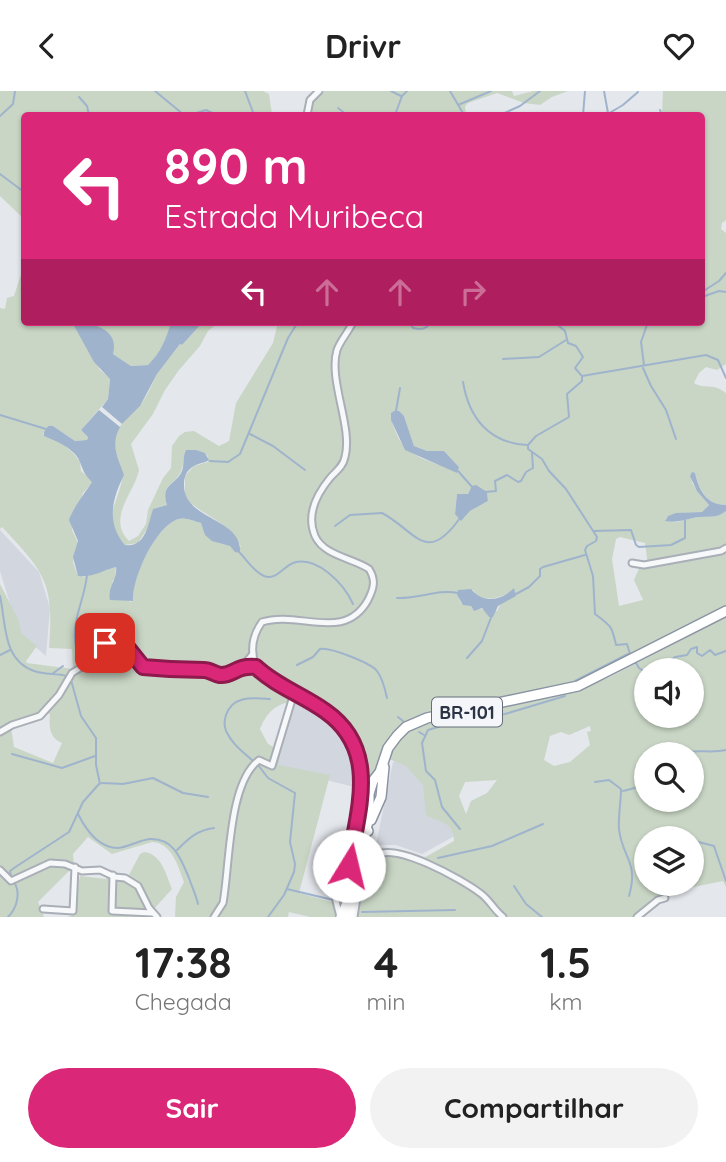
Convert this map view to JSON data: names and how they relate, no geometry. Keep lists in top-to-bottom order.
{
  "streets": {
    "highway": ["BR-101"]
  },
  "page": {
    "header": "Drivr",
    "turn": ["890 m", "Estrada Muribeca"],
    "eta": [
      "17:38",
      "Chegada",
      "4",
      "min",
      "1.5",
      "km"
    ],
    "buttons": ["Sair", "Compartilhar"]
  }
}
